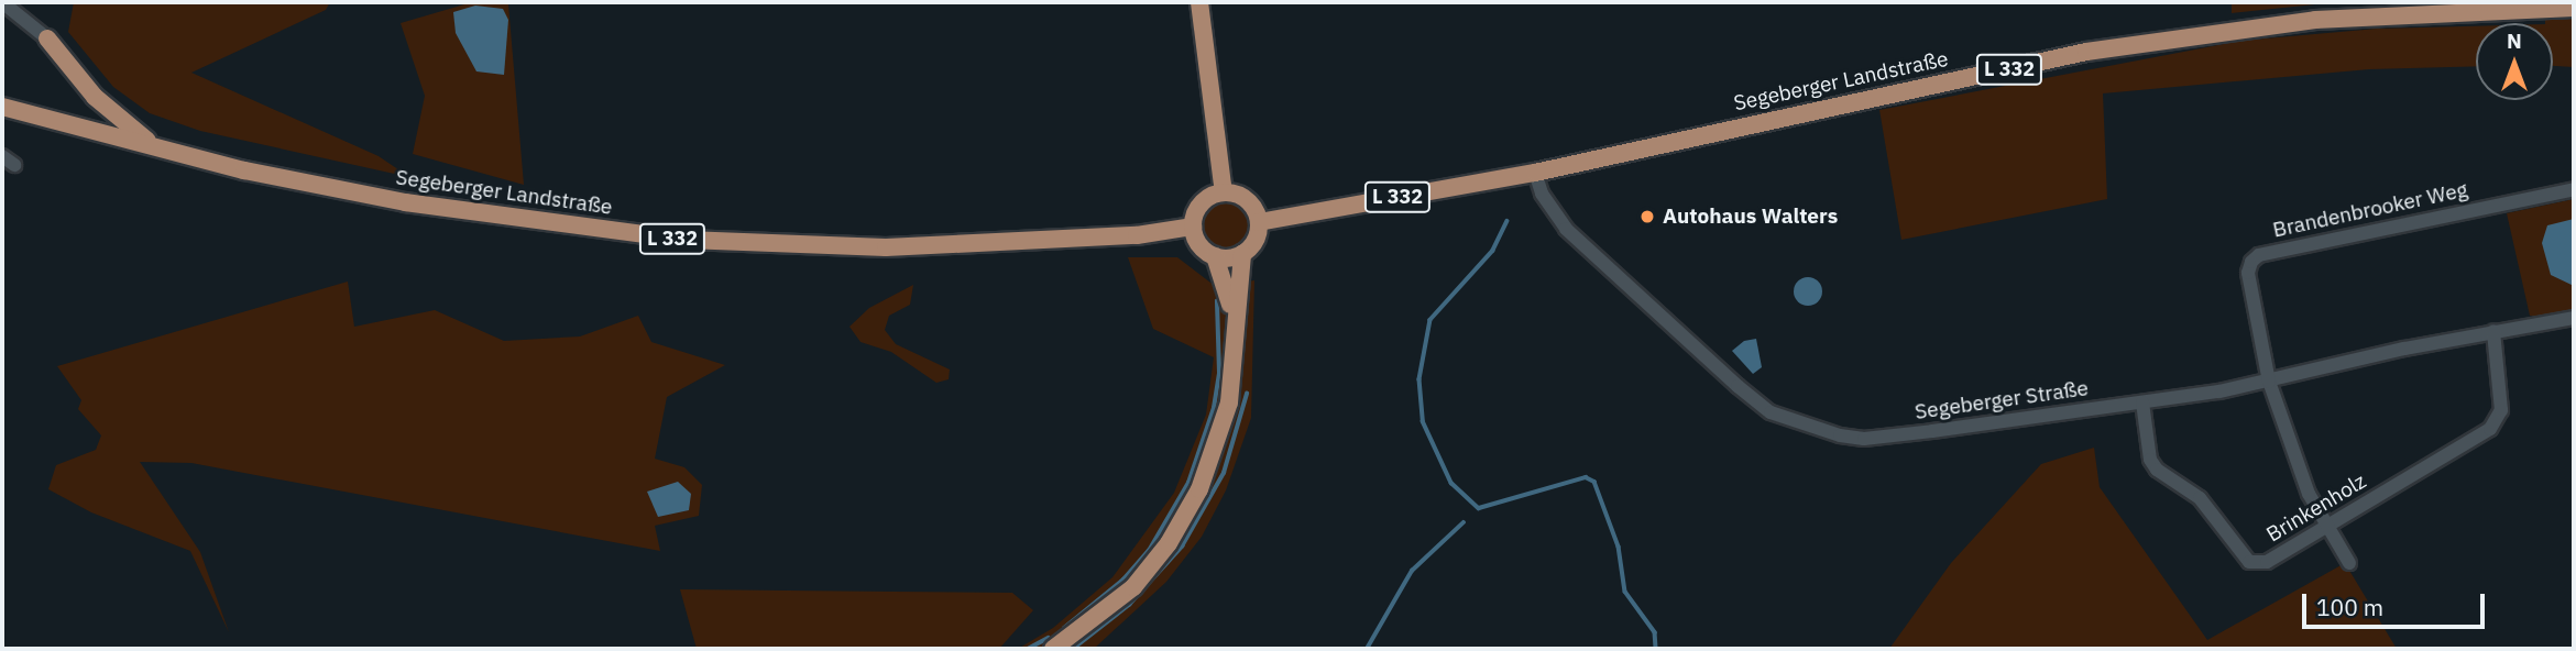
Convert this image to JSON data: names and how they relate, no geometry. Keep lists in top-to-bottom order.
{
  "streets": {
    "main road": ["L 332", "Segeberger Landstraße"],
    "street": ["Brandenbrooker Weg", "Segeberger Straße", "Brinkenholz"]
  },
  "crossings": [
    ["Segeberger Landstraße", "Segeberger Straße"],
    ["Brandenbrooker Weg", "Segeberger Straße"],
    ["Brandenbrooker Weg", "Brinkenholz"],
    ["Segeberger Straße", "Brinkenholz"]
  ],
  "places": ["Autohaus Walters"],
  "scale_bar": "100 m",
  "north": "top"
}
